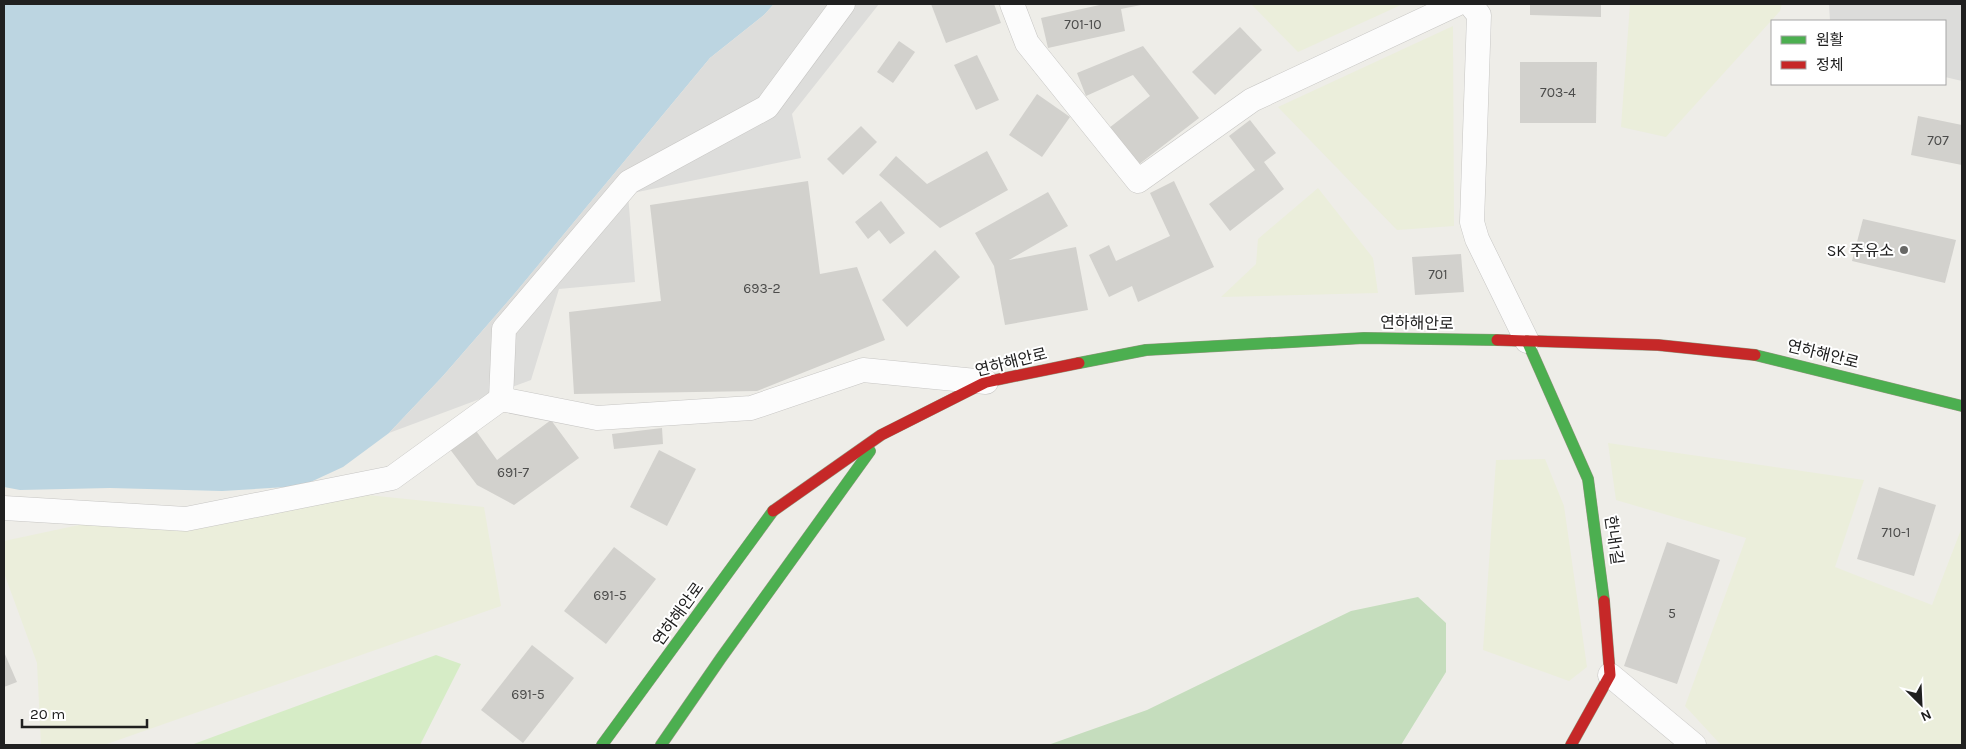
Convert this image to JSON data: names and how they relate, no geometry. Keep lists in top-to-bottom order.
{
  "streets": {
    "street": ["연하해안로", "한내1길"]
  },
  "crossings": [
    ["연하해안로", "한내1길"]
  ],
  "places": ["SK 주유소"],
  "house_numbers": [
    "701-10",
    "703-4",
    "707",
    "701",
    "693-2",
    "691-7",
    "710-1",
    "691-5",
    "5",
    "691-5"
  ],
  "legend": ["원활", "정체"],
  "scale_bar": "20 m",
  "north": "bottom right"
}
